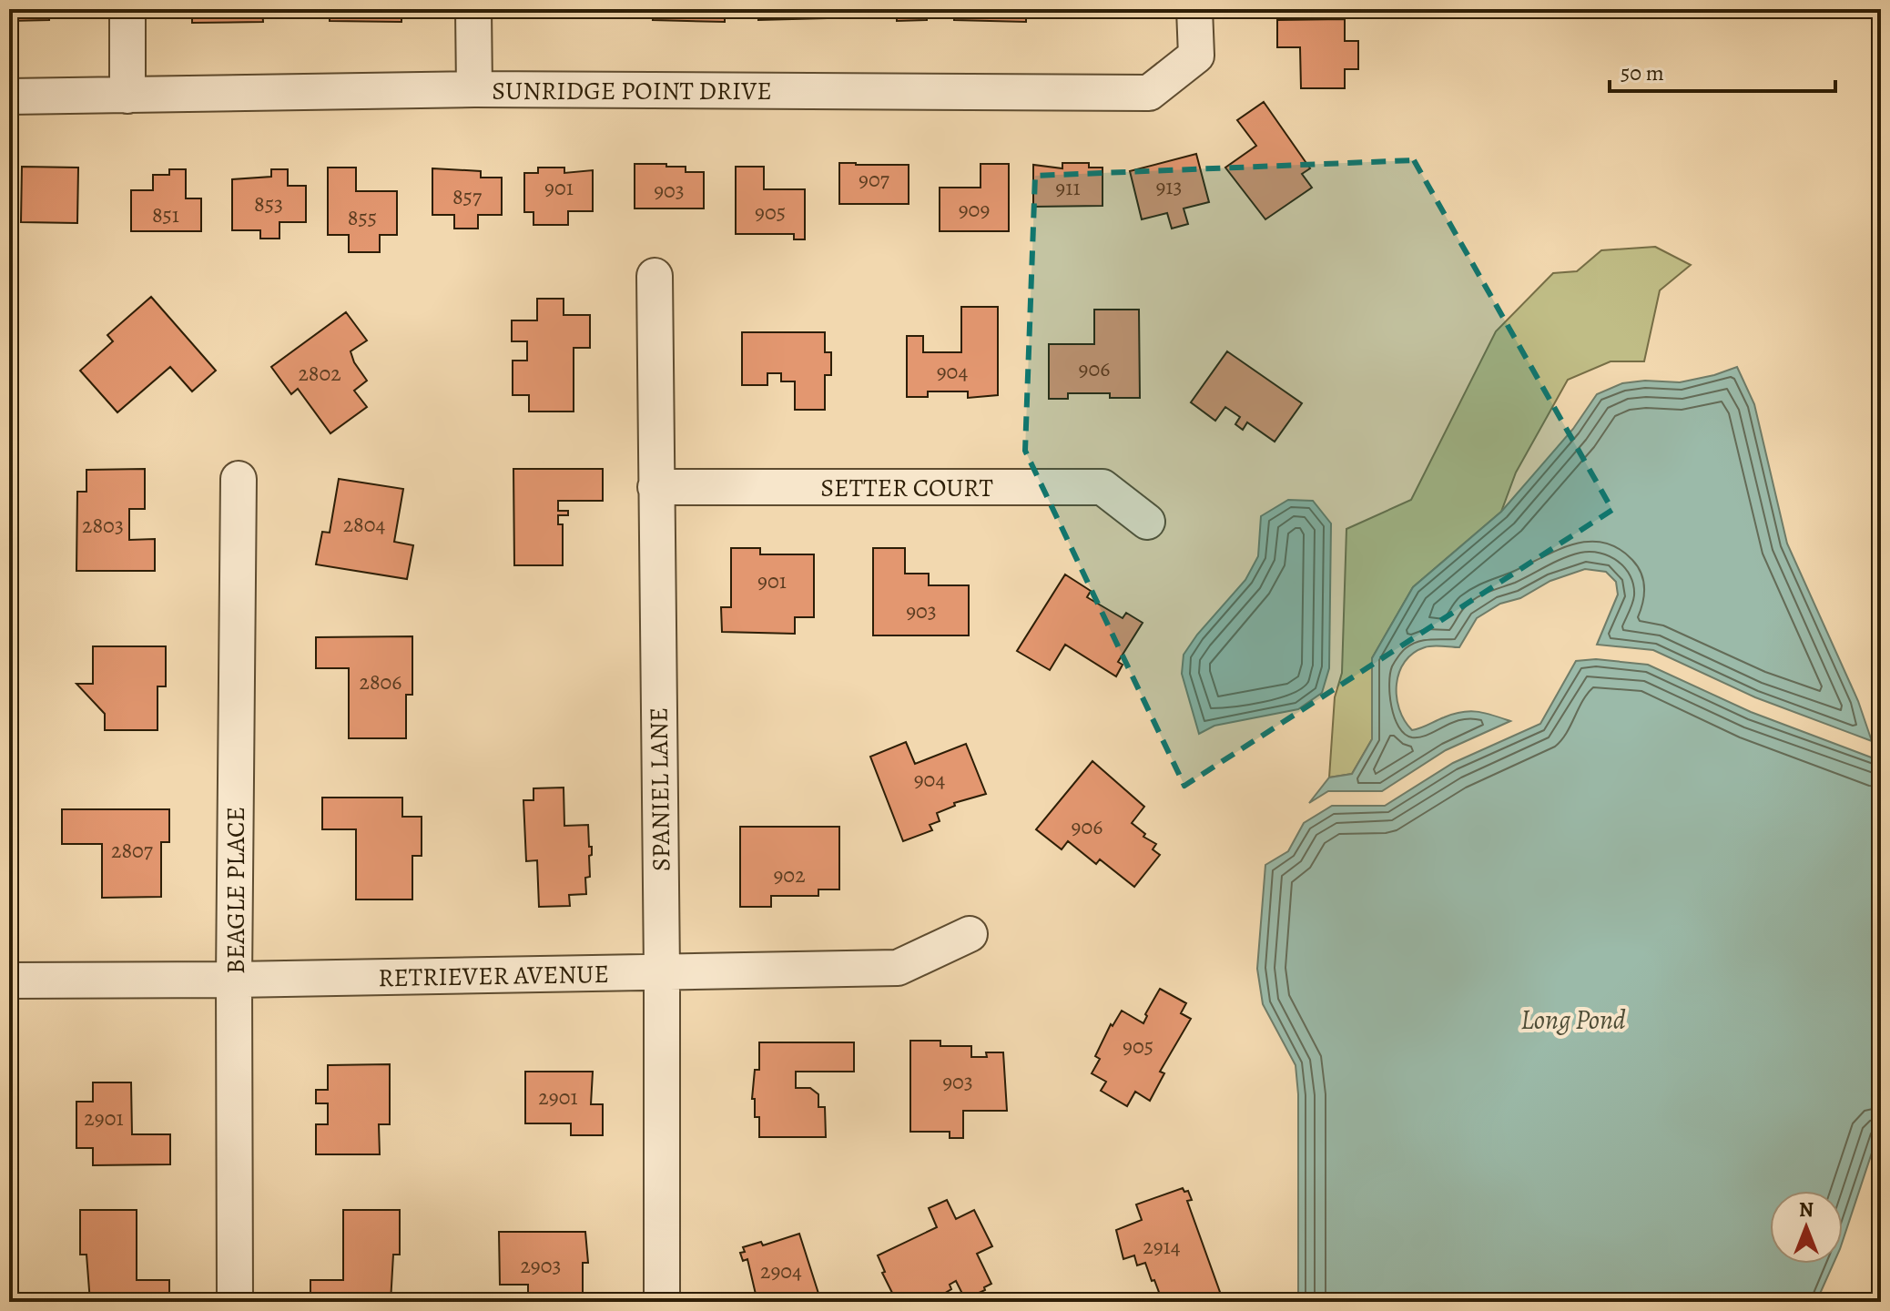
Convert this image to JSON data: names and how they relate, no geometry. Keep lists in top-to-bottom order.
{
  "streets": {
    "street": [
      "SUNRIDGE POINT DRIVE",
      "SETTER COURT",
      "SPANIEL LANE",
      "BEAGLE PLACE",
      "RETRIEVER AVENUE"
    ]
  },
  "crossings": [
    ["SETTER COURT", "SPANIEL LANE"],
    ["SPANIEL LANE", "RETRIEVER AVENUE"],
    ["BEAGLE PLACE", "RETRIEVER AVENUE"]
  ],
  "water": ["Long Pond"],
  "house_numbers": [
    "907",
    "913",
    "901",
    "911",
    "903",
    "857",
    "853",
    "909",
    "905",
    "851",
    "855",
    "906",
    "904",
    "2802",
    "2804",
    "2803",
    "901",
    "903",
    "2806",
    "904",
    "906",
    "2807",
    "902",
    "905",
    "903",
    "2901",
    "2901",
    "2914",
    "2903",
    "2904"
  ],
  "scale_bar": "50 m",
  "north": "top"
}
